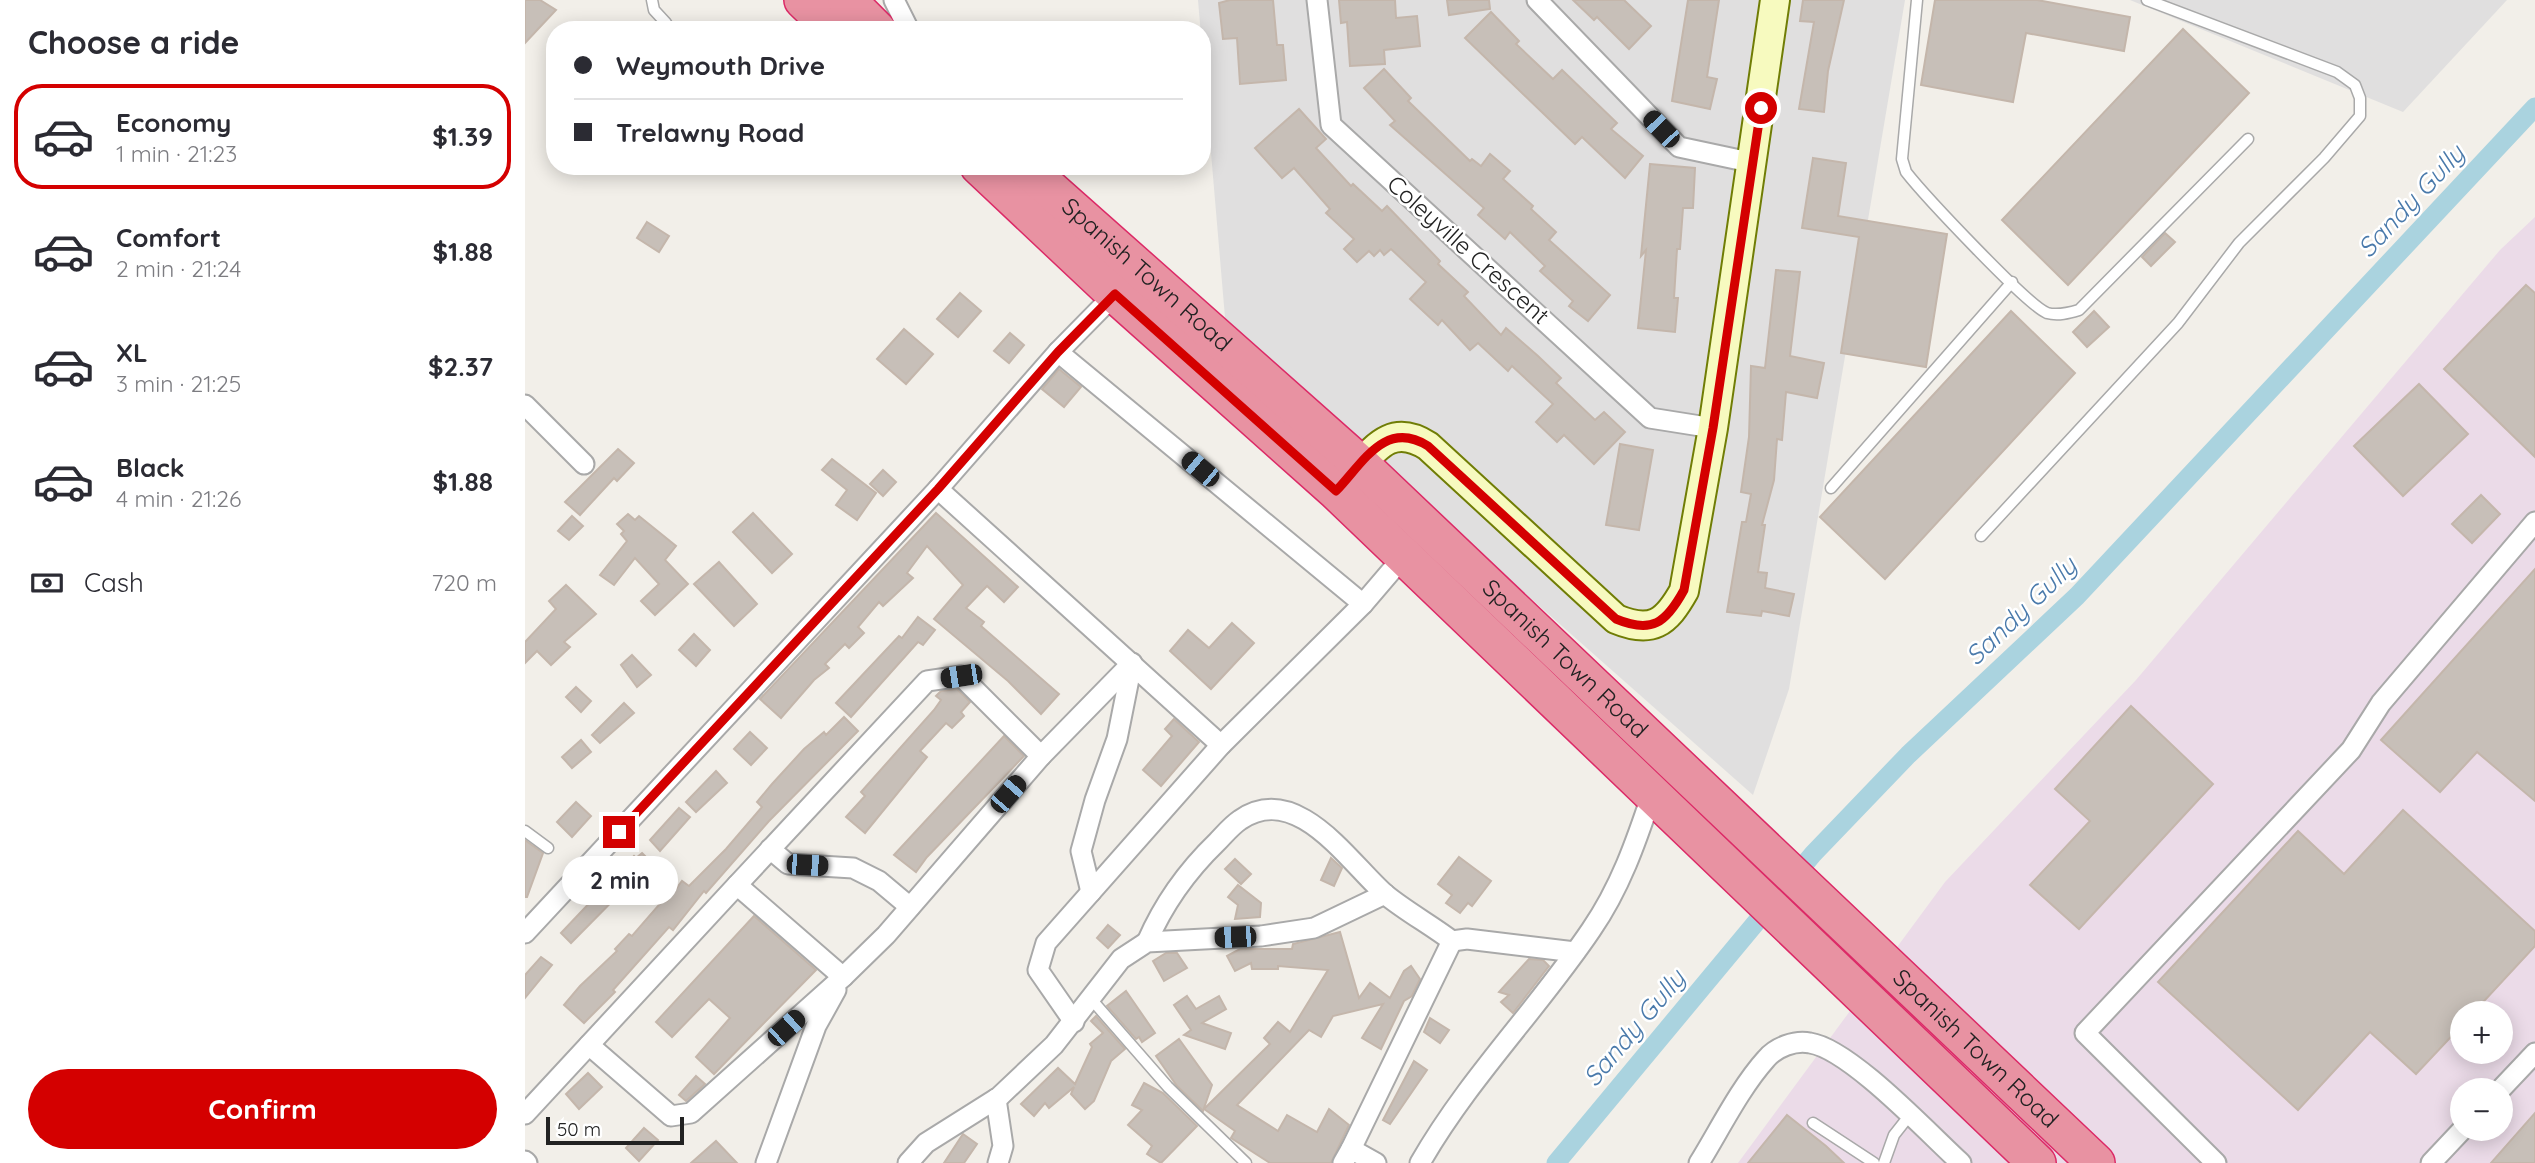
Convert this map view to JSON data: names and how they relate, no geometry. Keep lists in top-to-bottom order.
{
  "streets": {
    "highway": ["Spanish Town Road"],
    "street": ["Coleyville Crescent"]
  },
  "water": ["Sandy Gully"],
  "scale_bar": "50 m",
  "page": {
    "heading": "Choose a ride",
    "banner": ["Weymouth Drive", "Trelawny Road"],
    "list": [
      {
        "name": "Economy",
        "note": "1 min · 21:23",
        "value": "$1.39"
      },
      {
        "name": "Comfort",
        "note": "2 min · 21:24",
        "value": "$1.88"
      },
      {
        "name": "XL",
        "note": "3 min · 21:25",
        "value": "$2.37"
      },
      {
        "name": "Black",
        "note": "4 min · 21:26",
        "value": "$1.88"
      }
    ],
    "pay": ["Cash", "720 m"],
    "bubble": "2 min",
    "map_buttons": ["+", "−"],
    "buttons": "Confirm",
    "scale": "50 m"
  }
}
